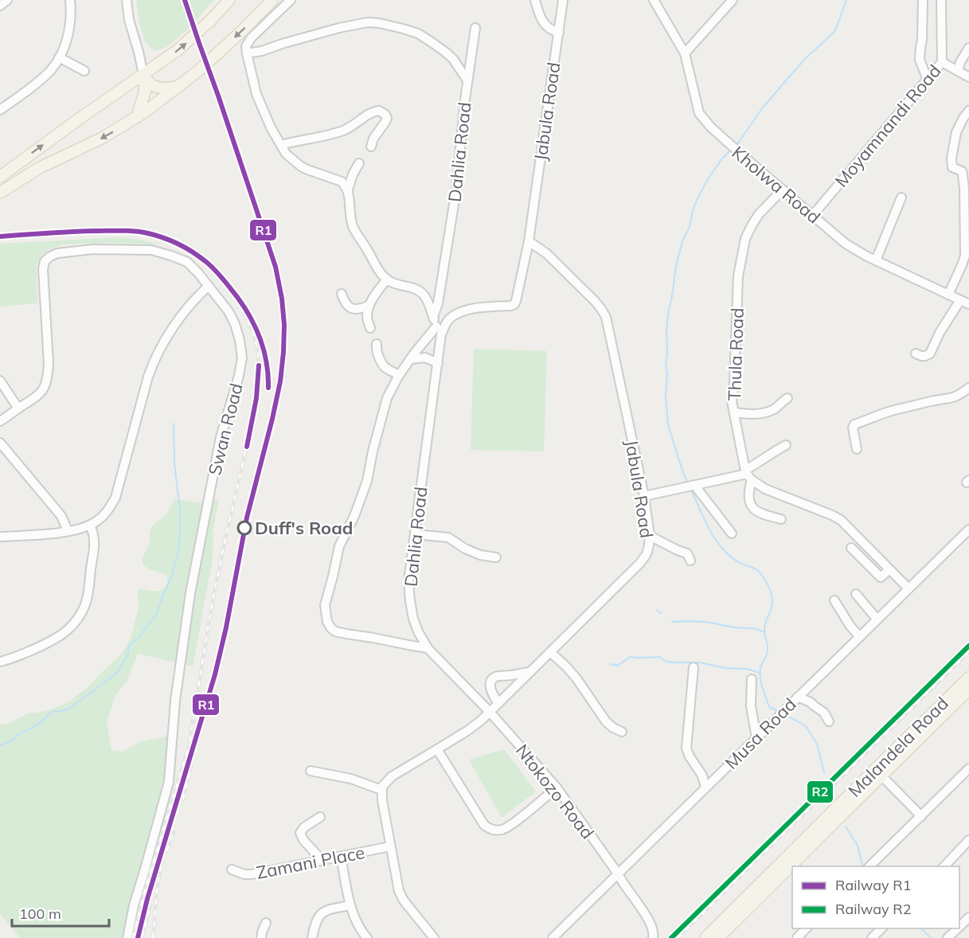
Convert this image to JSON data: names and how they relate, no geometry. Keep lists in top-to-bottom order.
{
  "streets": {
    "main road": ["Malandela Road"],
    "street": [
      "Jabula Road",
      "Moyamnandi Road",
      "Dahlia Road",
      "Kholwa Road",
      "Thula Road",
      "Swan Road",
      "Musa Road",
      "Ntokozo Road",
      "Zamani Place"
    ]
  },
  "crossings": [
    ["Jabula Road", "Dahlia Road"],
    ["Jabula Road", "Ntokozo Road"],
    ["Moyamnandi Road", "Kholwa Road"],
    ["Dahlia Road", "Ntokozo Road"],
    ["Kholwa Road", "Thula Road"],
    ["Musa Road", "Ntokozo Road"]
  ],
  "places": ["Duff's Road"],
  "lines": ["rail line R1", "rail line R2"],
  "legend": ["Railway R1", "Railway R2"],
  "scale_bar": "100 m"
}
